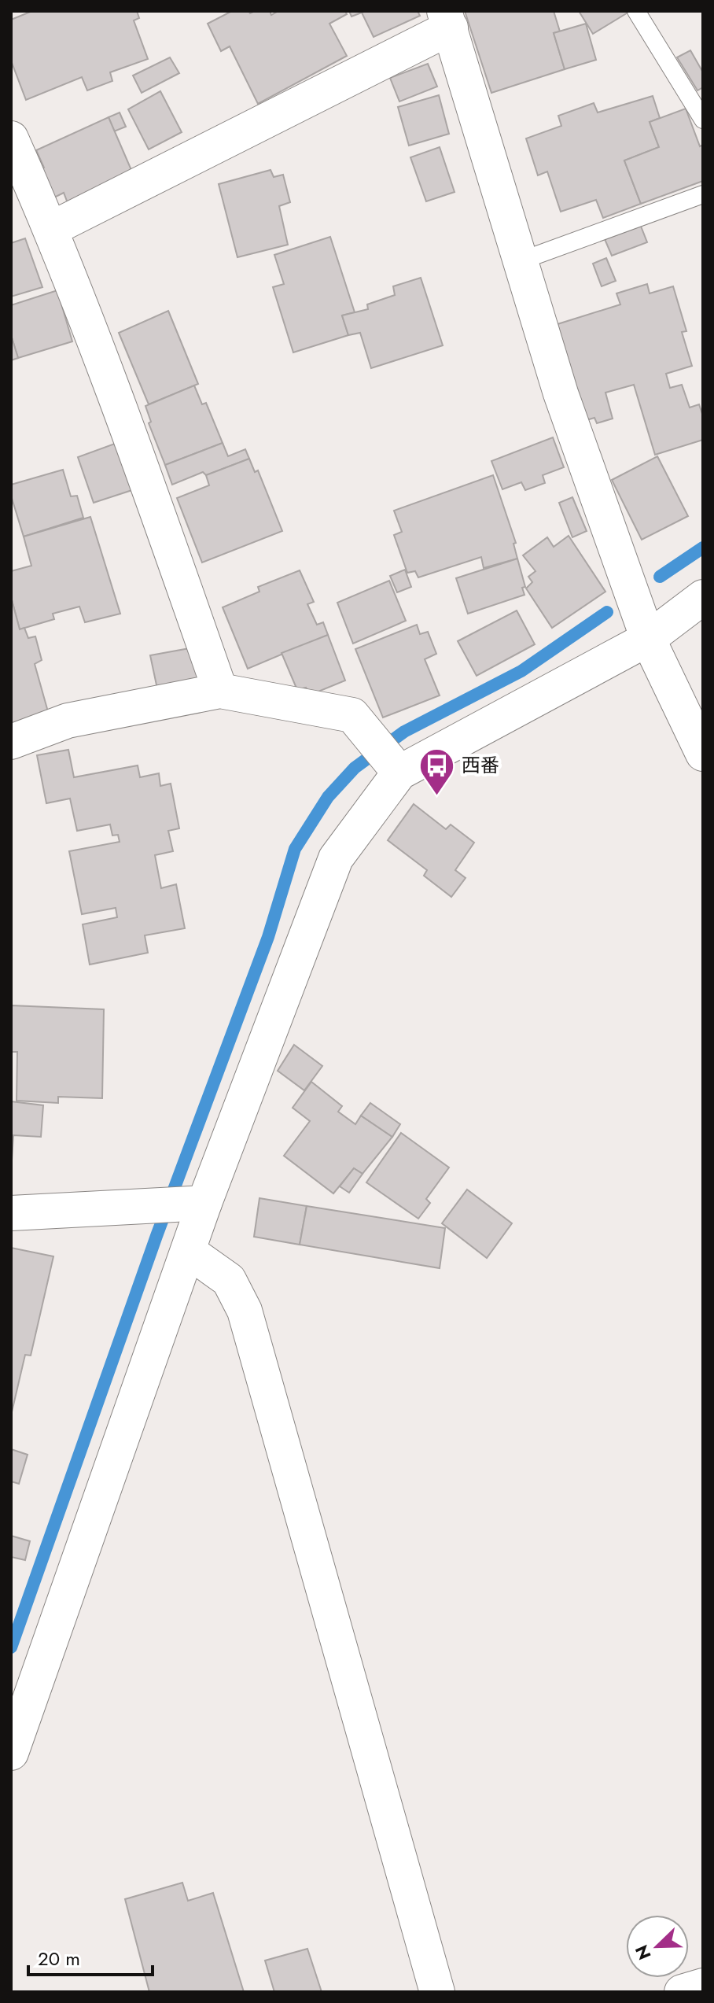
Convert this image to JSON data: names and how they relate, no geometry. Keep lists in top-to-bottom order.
{
  "places": {
    "bus stop": ["西番"]
  },
  "scale_bar": "20 m",
  "north": "bottom left"
}
